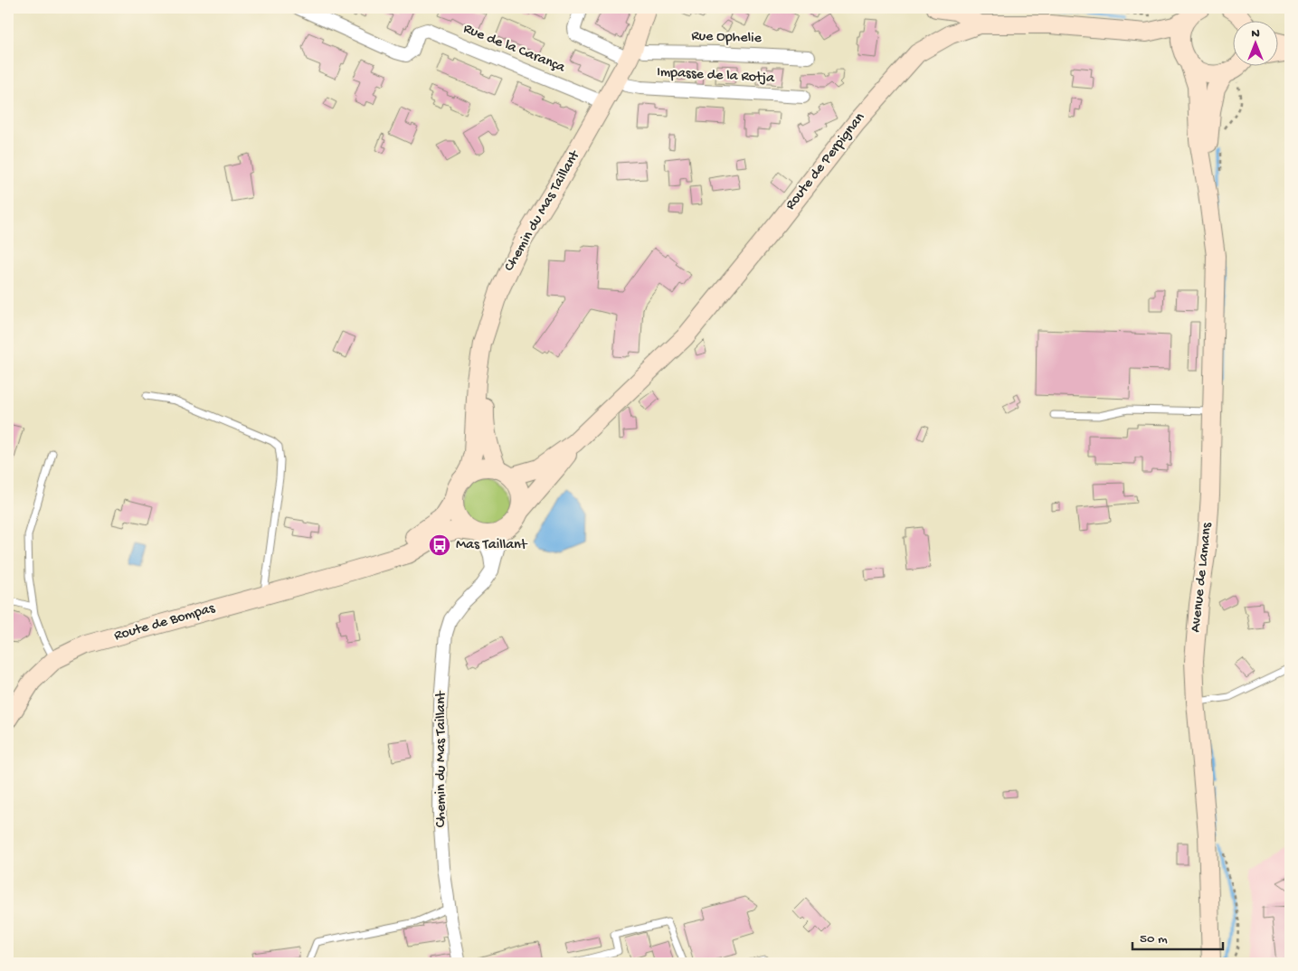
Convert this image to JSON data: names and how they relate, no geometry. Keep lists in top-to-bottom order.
{
  "streets": {
    "main road": [
      "Route de Perpignan",
      "Chemin du Mas Taillant",
      "Avenue de Lamans",
      "Route de Bompas"
    ],
    "street": ["Rue Ophelie", "Rue de la Carança", "Impasse de la Rotja"]
  },
  "crossings": [
    ["Rue Ophelie", "Chemin du Mas Taillant"],
    ["Rue de la Carança", "Chemin du Mas Taillant"],
    ["Impasse de la Rotja", "Chemin du Mas Taillant"],
    ["Route de Perpignan", "Chemin du Mas Taillant"],
    ["Route de Perpignan", "Avenue de Lamans"]
  ],
  "places": {
    "bus stop": ["Mas Taillant"]
  },
  "scale_bar": "50 m",
  "north": "top"
}
